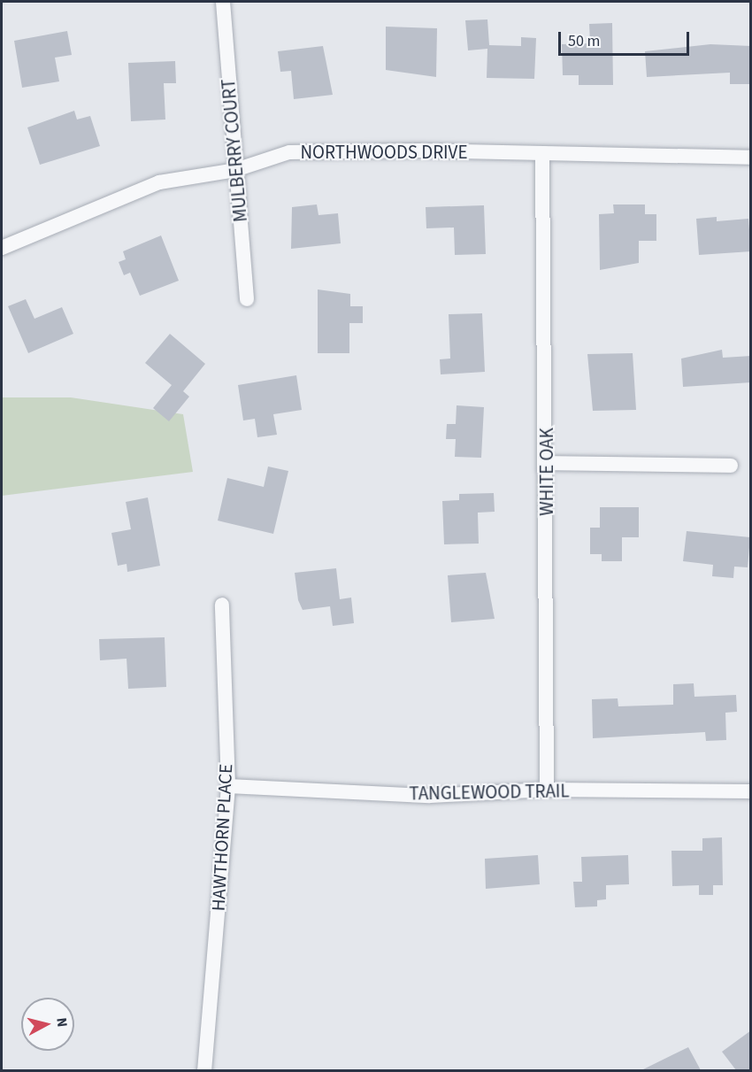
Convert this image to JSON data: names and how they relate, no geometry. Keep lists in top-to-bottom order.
{
  "streets": {
    "street": [
      "MULBERRY COURT",
      "NORTHWOODS DRIVE",
      "WHITE OAK",
      "TANGLEWOOD TRAIL",
      "HAWTHORN PLACE"
    ]
  },
  "crossings": [
    ["MULBERRY COURT", "NORTHWOODS DRIVE"],
    ["NORTHWOODS DRIVE", "WHITE OAK"],
    ["WHITE OAK", "TANGLEWOOD TRAIL"],
    ["TANGLEWOOD TRAIL", "HAWTHORN PLACE"]
  ],
  "scale_bar": "50 m",
  "north": "right"
}
